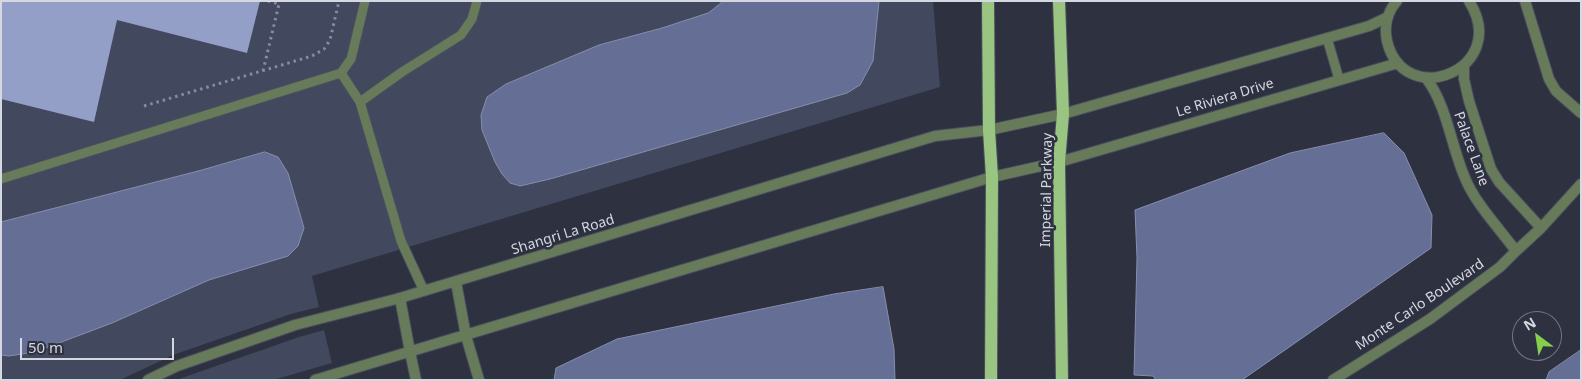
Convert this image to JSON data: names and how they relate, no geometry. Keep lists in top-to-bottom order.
{
  "streets": {
    "main road": ["Imperial Parkway"],
    "street": [
      "Le Riviera Drive",
      "Palace Lane",
      "Shangri La Road",
      "Monte Carlo Boulevard"
    ]
  },
  "crossings": [
    ["Le Riviera Drive", "Imperial Parkway"],
    ["Le Riviera Drive", "Shangri La Road"],
    ["Palace Lane", "Monte Carlo Boulevard"]
  ],
  "scale_bar": "50 m",
  "north": "top left"
}
